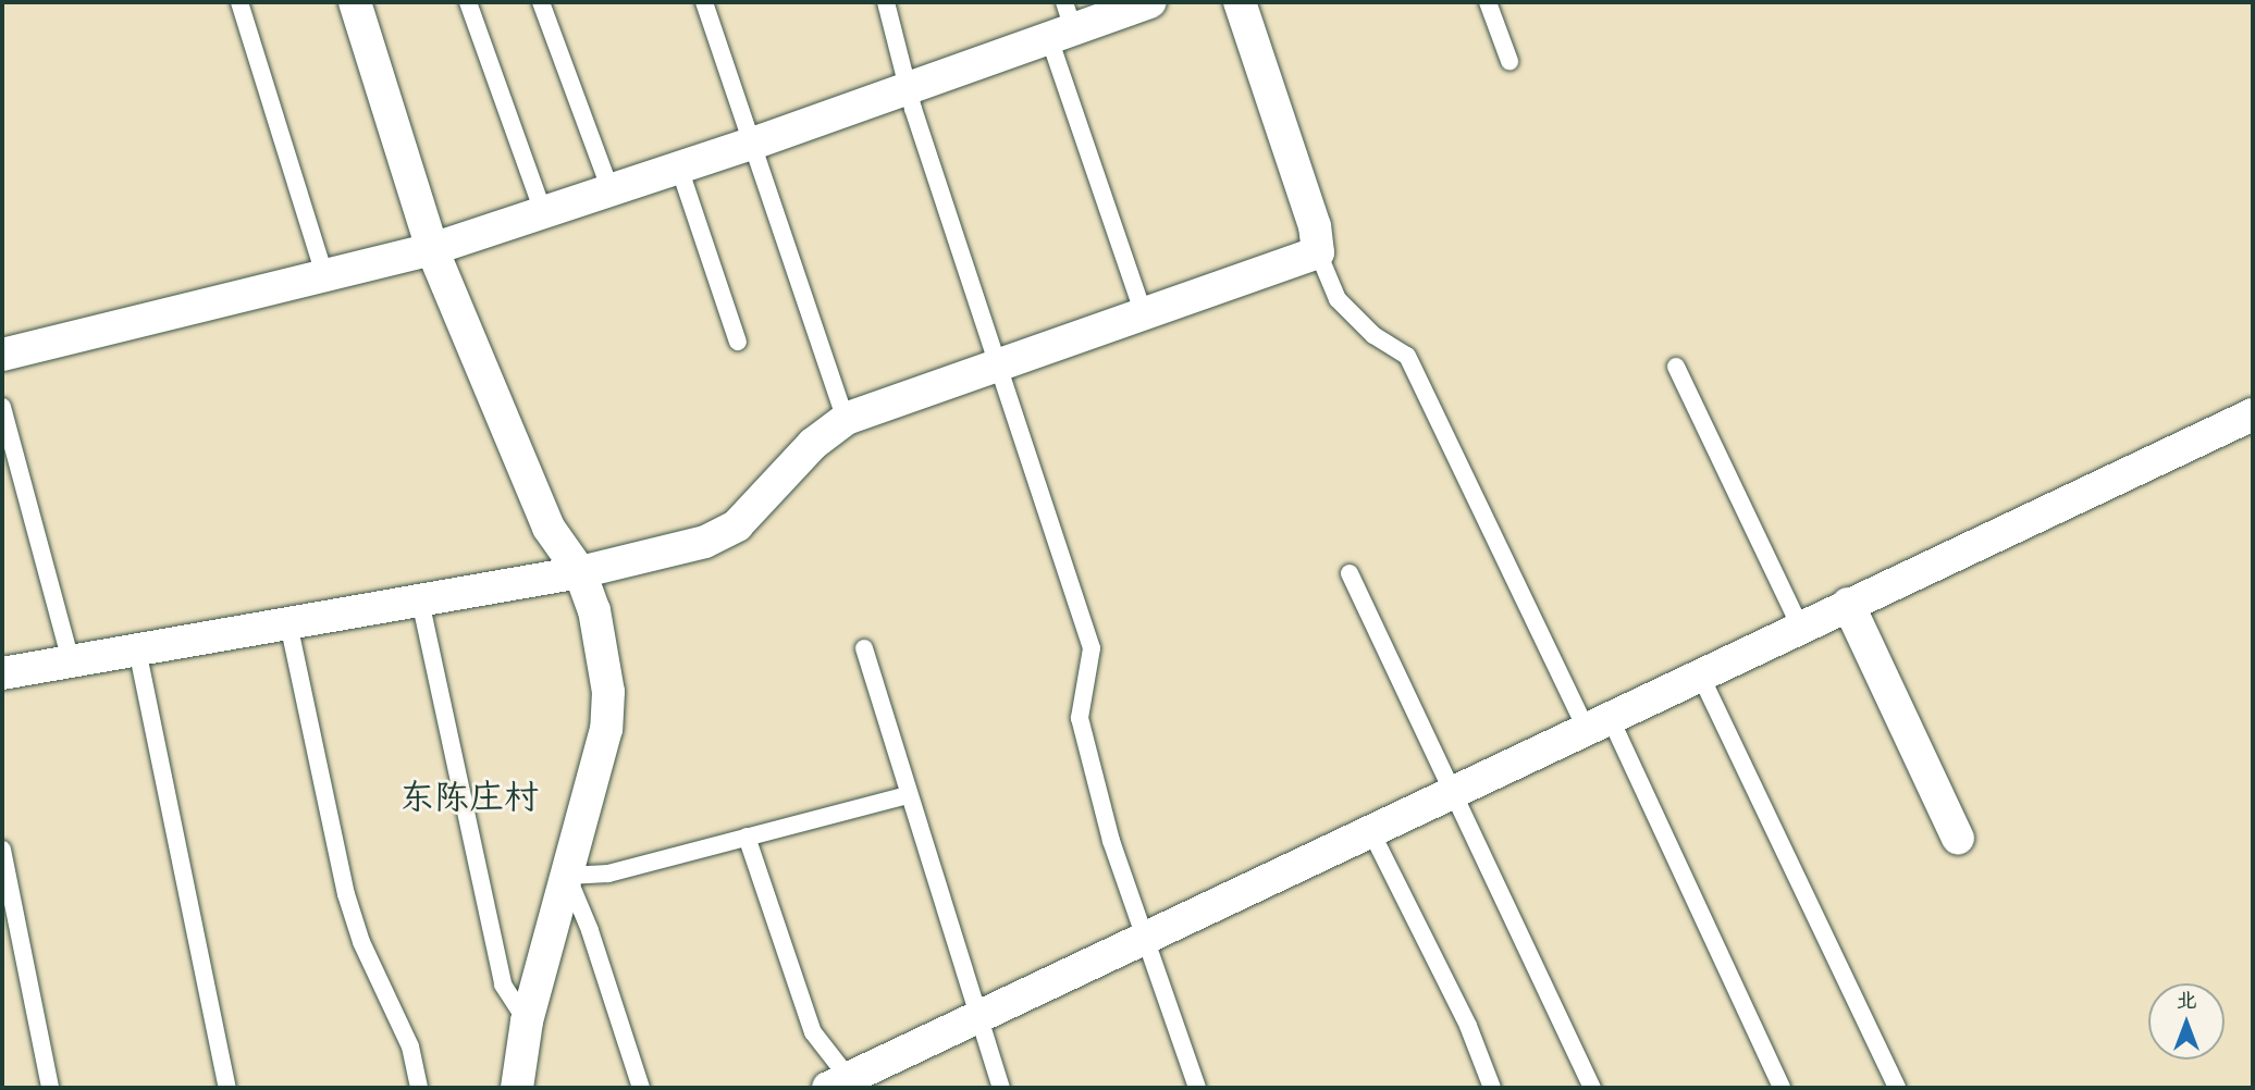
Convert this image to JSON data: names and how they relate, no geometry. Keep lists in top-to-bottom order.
{
  "districts": ["东陈庄村"],
  "north": "top"
}
